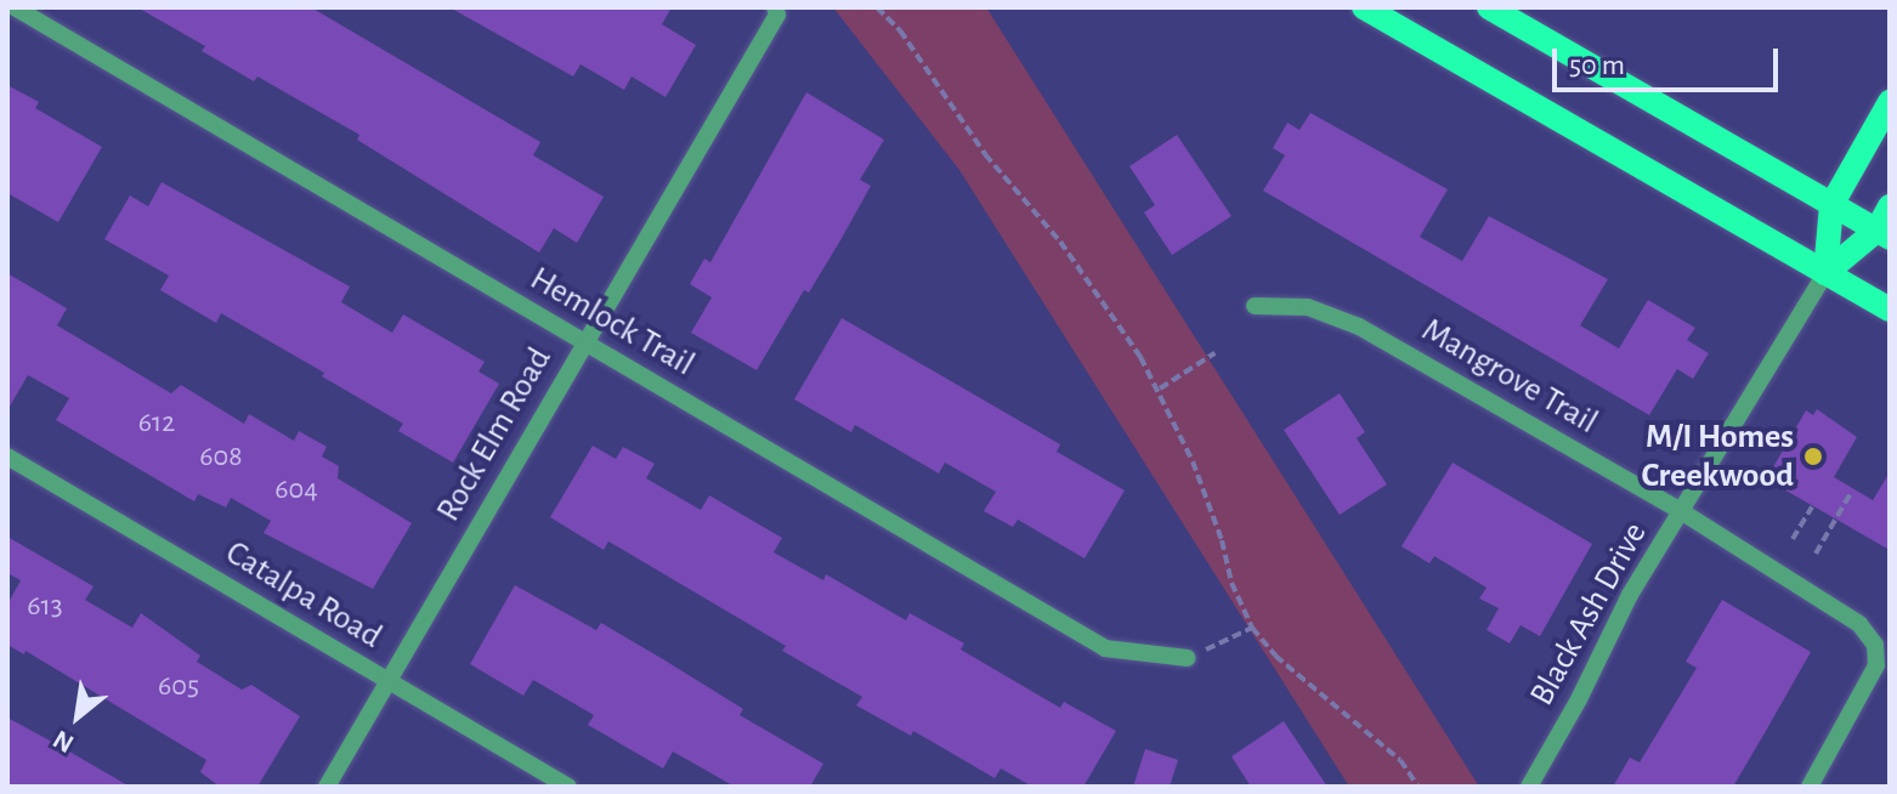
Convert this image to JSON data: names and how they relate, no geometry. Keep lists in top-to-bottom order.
{
  "streets": {
    "street": [
      "Hemlock Trail",
      "Mangrove Trail",
      "Rock Elm Road",
      "Catalpa Road",
      "Black Ash Drive"
    ]
  },
  "crossings": [
    ["Hemlock Trail", "Rock Elm Road"],
    ["Mangrove Trail", "Black Ash Drive"],
    ["Rock Elm Road", "Catalpa Road"]
  ],
  "places": ["M/I Homes Creekwood"],
  "house_numbers": [
    "612",
    "608",
    "604",
    "613",
    "605"
  ],
  "scale_bar": "50 m",
  "north": "bottom left"
}
